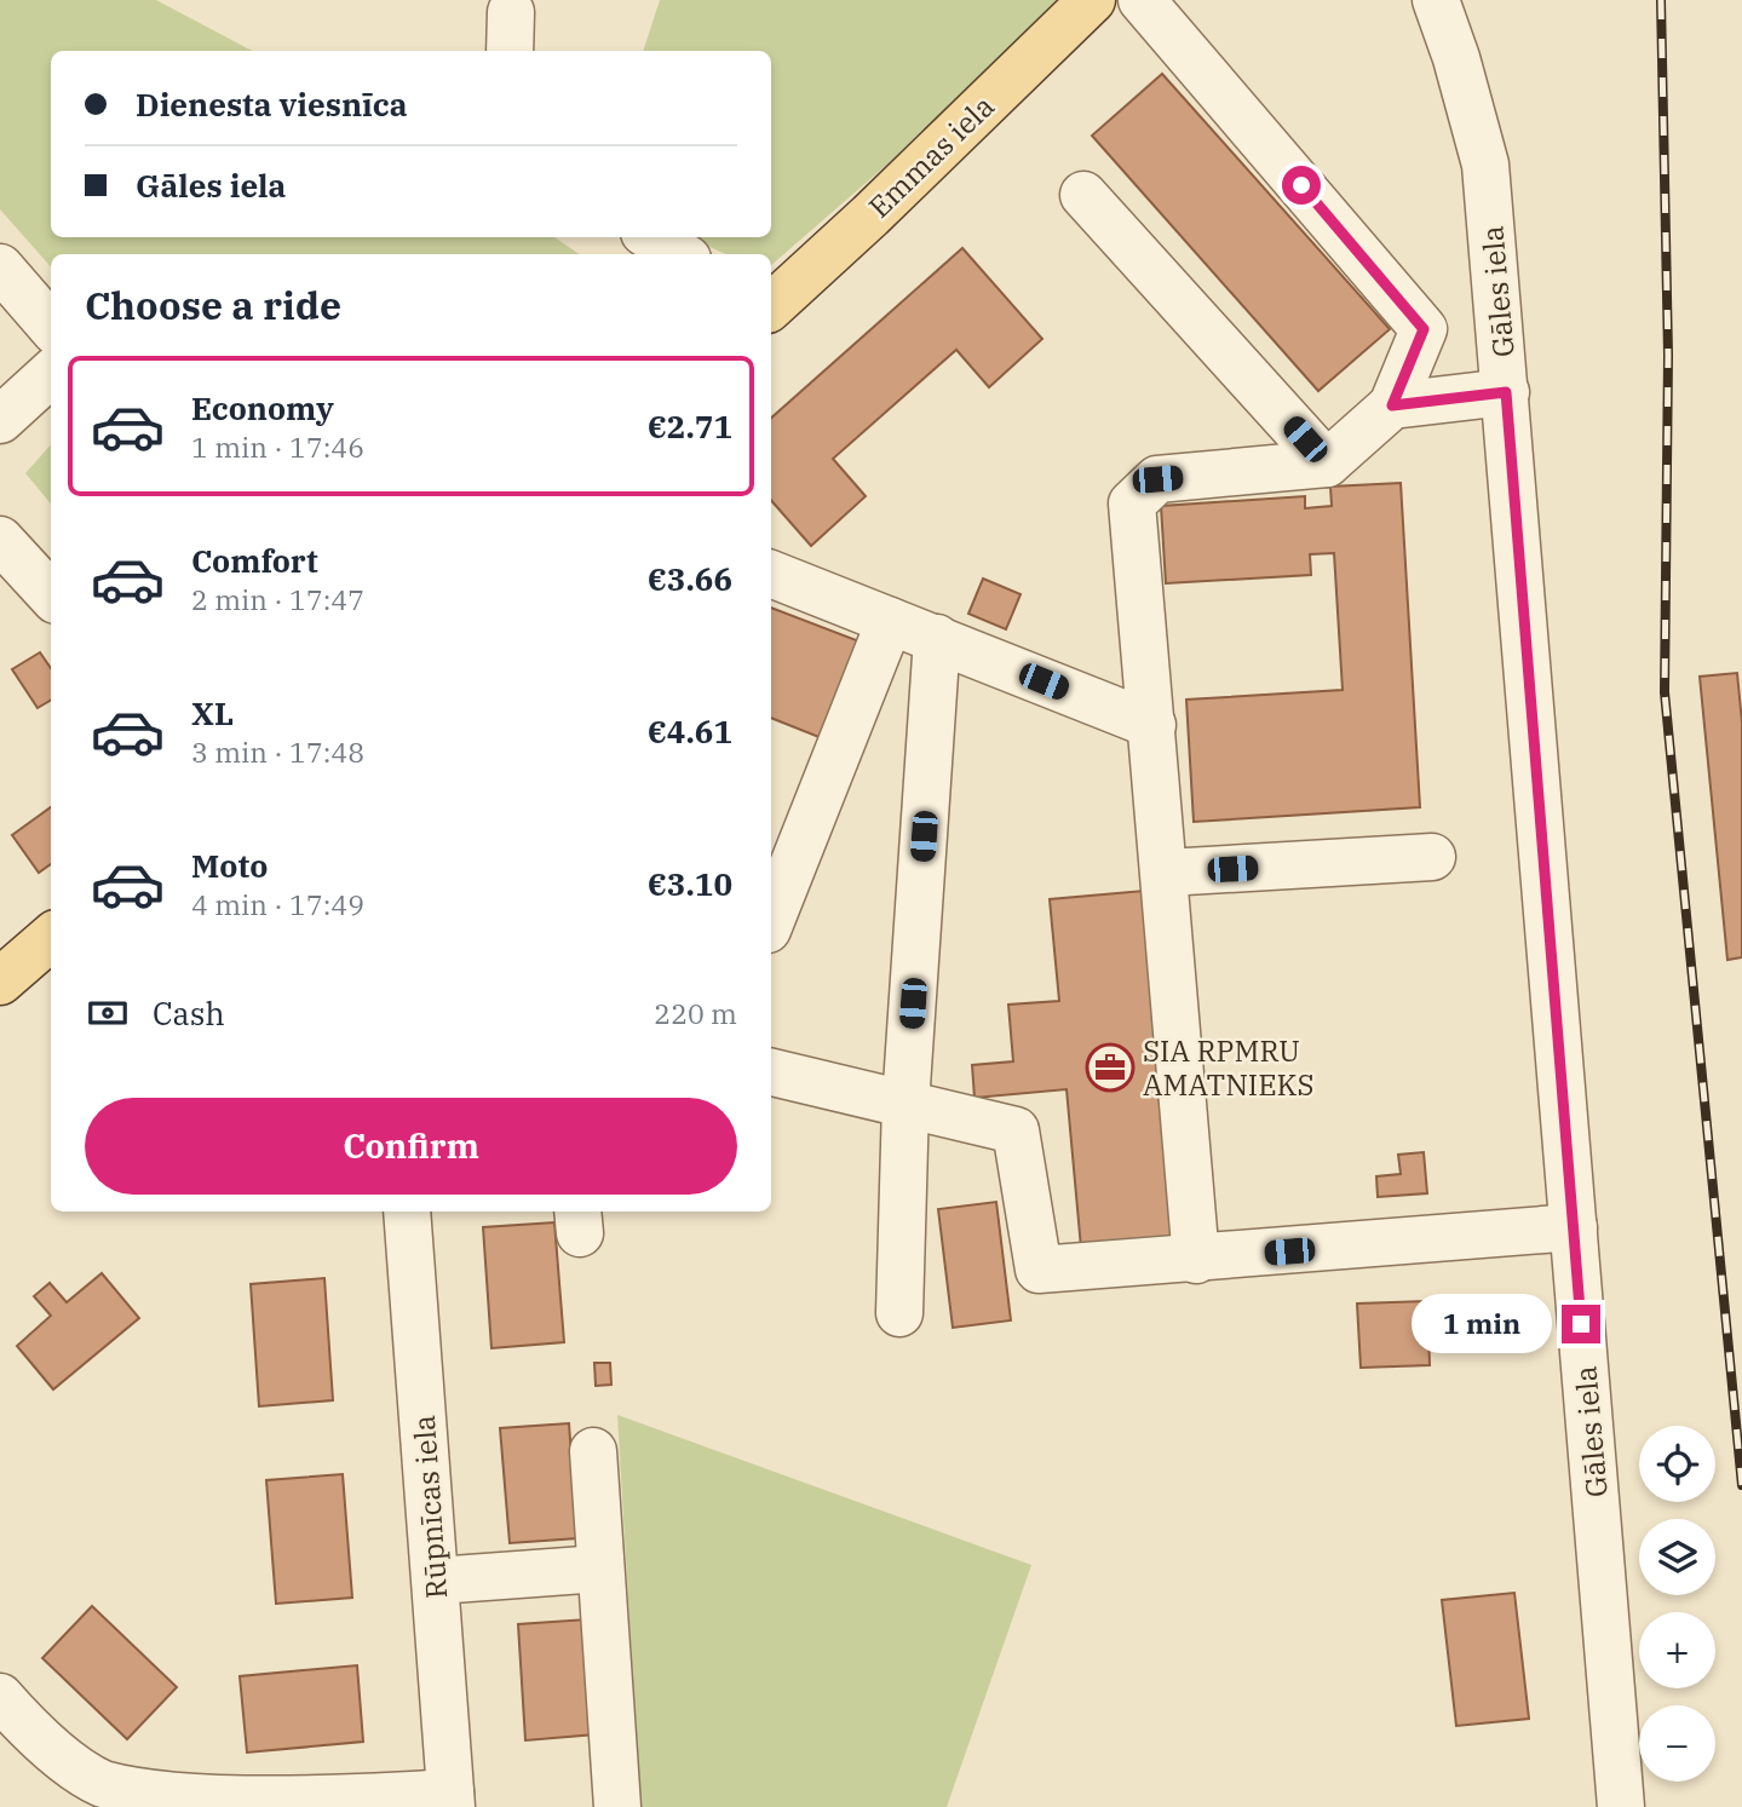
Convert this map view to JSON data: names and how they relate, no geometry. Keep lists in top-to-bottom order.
{
  "streets": {
    "main road": ["Emmas iela"],
    "street": ["Gāles iela", "Rūpnīcas iela"]
  },
  "places": {
    "office": ["SIA RPMRU AMATNIEKS"]
  },
  "page": {
    "banner": ["Dienesta viesnīca", "Gāles iela"],
    "heading": "Choose a ride",
    "list": [
      {
        "name": "Economy",
        "note": "1 min · 17:46",
        "value": "€2.71"
      },
      {
        "name": "Comfort",
        "note": "2 min · 17:47",
        "value": "€3.66"
      },
      {
        "name": "XL",
        "note": "3 min · 17:48",
        "value": "€4.61"
      },
      {
        "name": "Moto",
        "note": "4 min · 17:49",
        "value": "€3.10"
      }
    ],
    "pay": ["Cash", "220 m"],
    "buttons": "Confirm",
    "bubble": "1 min",
    "map_buttons": ["+", "−"]
  }
}
